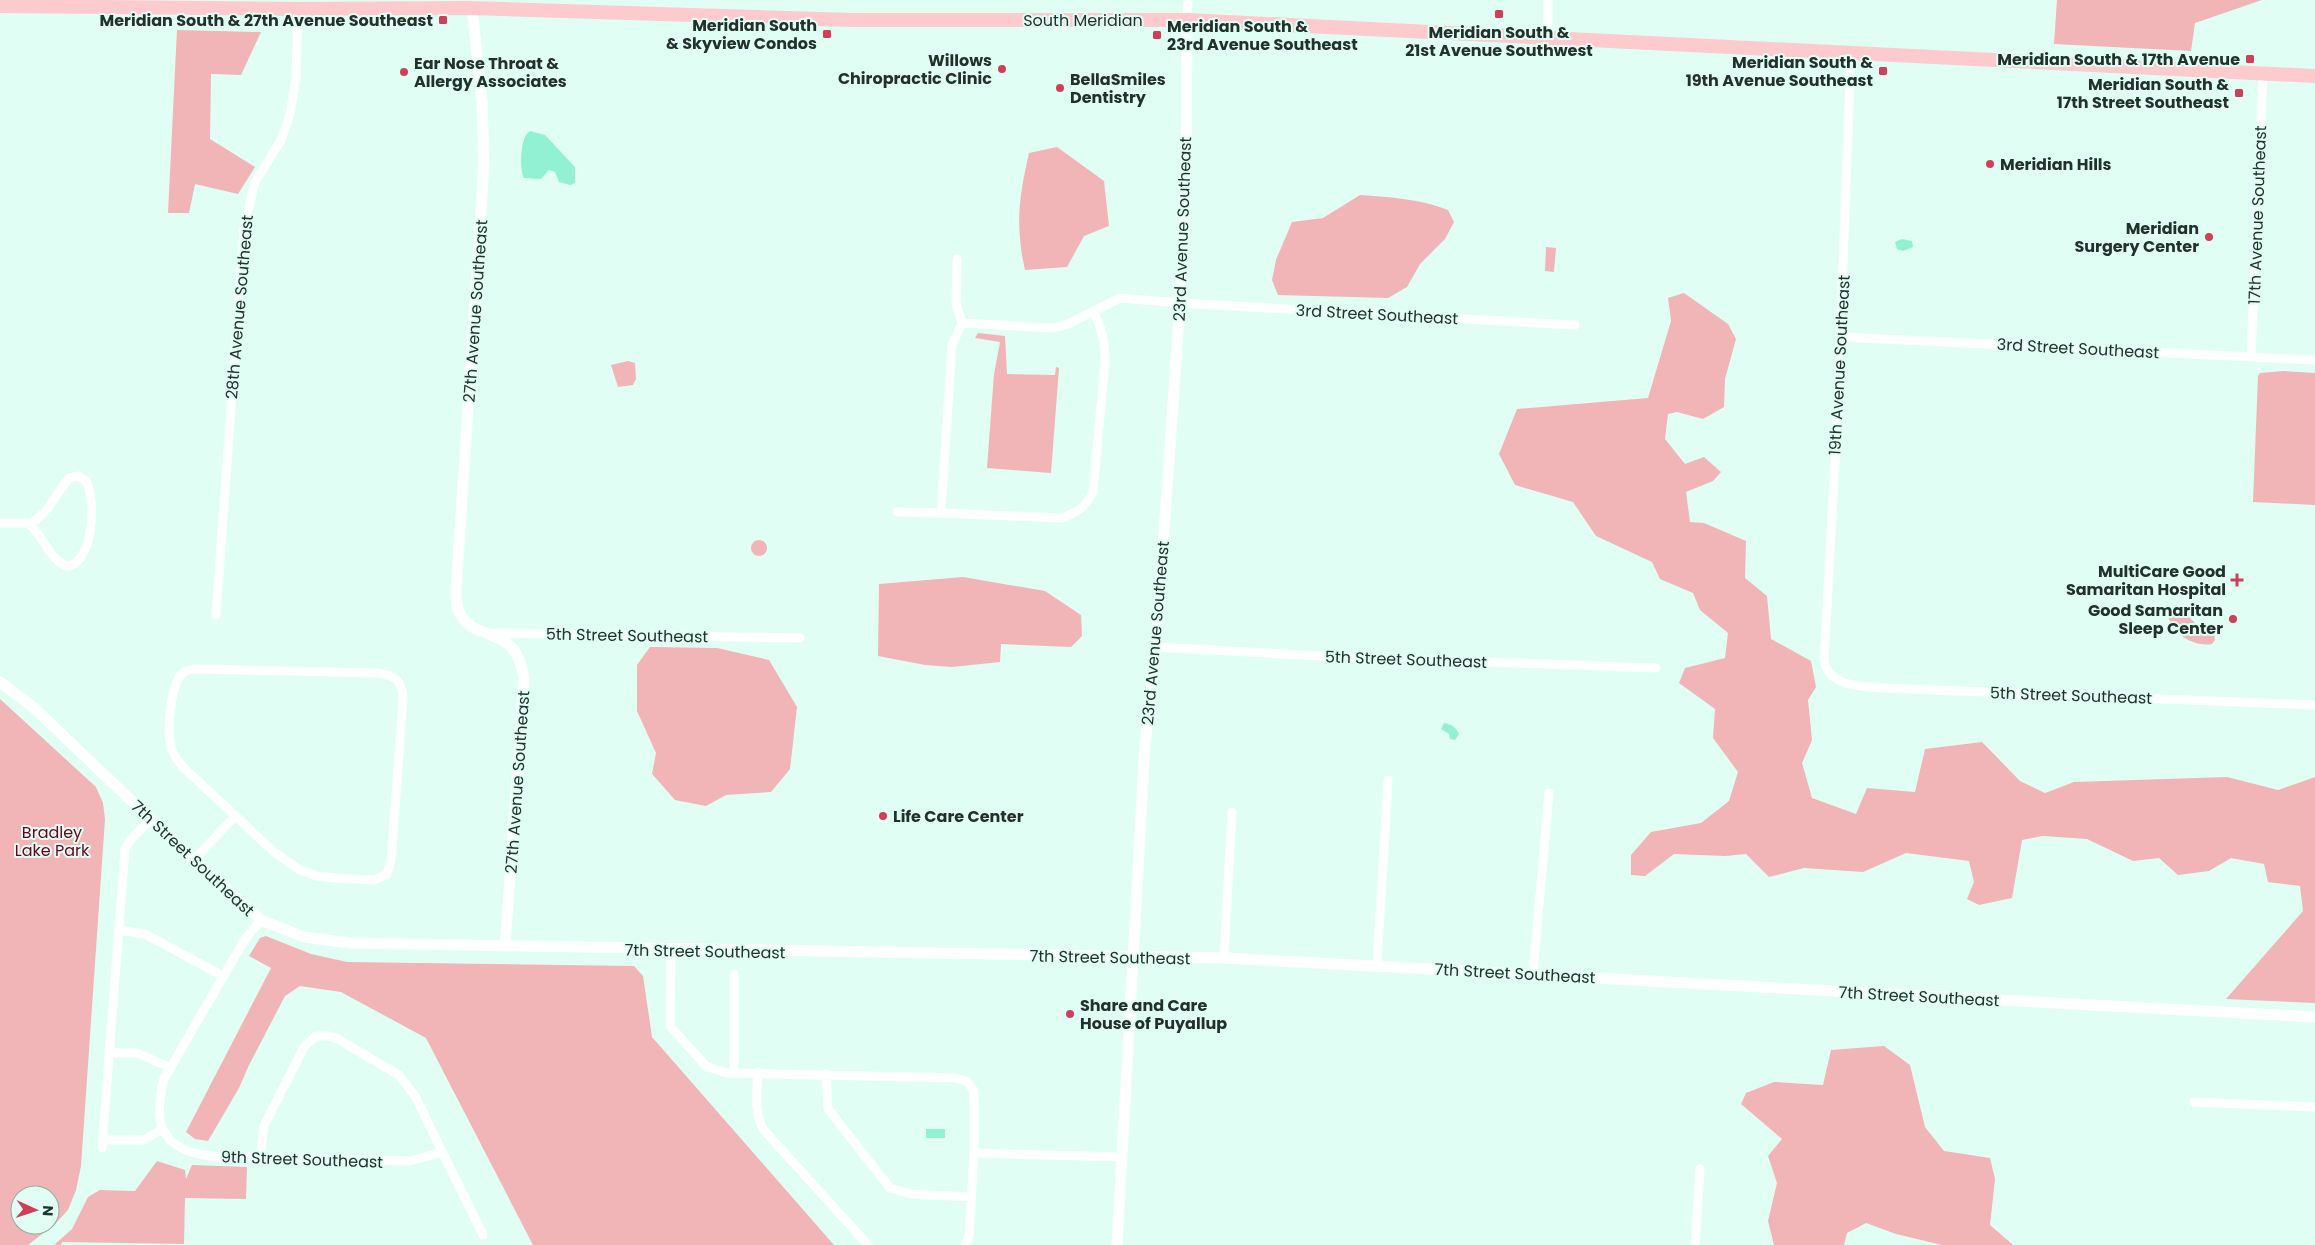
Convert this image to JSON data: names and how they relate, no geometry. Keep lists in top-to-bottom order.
{
  "streets": {
    "main road": ["South Meridian"],
    "street": [
      "17th Avenue Southeast",
      "23rd Avenue Southeast",
      "28th Avenue Southeast",
      "27th Avenue Southeast",
      "3rd Street Southeast",
      "19th Avenue Southeast",
      "5th Street Southeast",
      "7th Street Southeast",
      "9th Street Southeast"
    ]
  },
  "crossings": [
    ["South Meridian", "17th Avenue Southeast"],
    ["South Meridian", "23rd Avenue Southeast"],
    ["South Meridian", "28th Avenue Southeast"],
    ["South Meridian", "27th Avenue Southeast"],
    ["South Meridian", "19th Avenue Southeast"],
    ["17th Avenue Southeast", "3rd Street Southeast"],
    ["23rd Avenue Southeast", "3rd Street Southeast"],
    ["23rd Avenue Southeast", "5th Street Southeast"],
    ["23rd Avenue Southeast", "7th Street Southeast"],
    ["27th Avenue Southeast", "5th Street Southeast"],
    ["27th Avenue Southeast", "7th Street Southeast"],
    ["3rd Street Southeast", "19th Avenue Southeast"],
    ["19th Avenue Southeast", "5th Street Southeast"]
  ],
  "parks": ["Bradley Lake Park"],
  "places": {
    "transit": [
      "Meridian South & 21st Avenue Southwest",
      "Meridian South & 27th Avenue Southeast",
      "Meridian South & Skyview Condos",
      "Meridian South & 23rd Avenue Southeast",
      "Meridian South & 17th Avenue",
      "Meridian South & 19th Avenue Southeast",
      "Meridian South & 17th Street Southeast"
    ],
    "other": [
      "Willows Chiropractic Clinic",
      "Ear Nose Throat & Allergy Associates",
      "BellaSmiles Dentistry",
      "Meridian Hills",
      "Meridian Surgery Center",
      "Good Samaritan Sleep Center",
      "Life Care Center",
      "Share and Care House of Puyallup"
    ],
    "health": ["MultiCare Good Samaritan Hospital"]
  },
  "north": "right"
}
